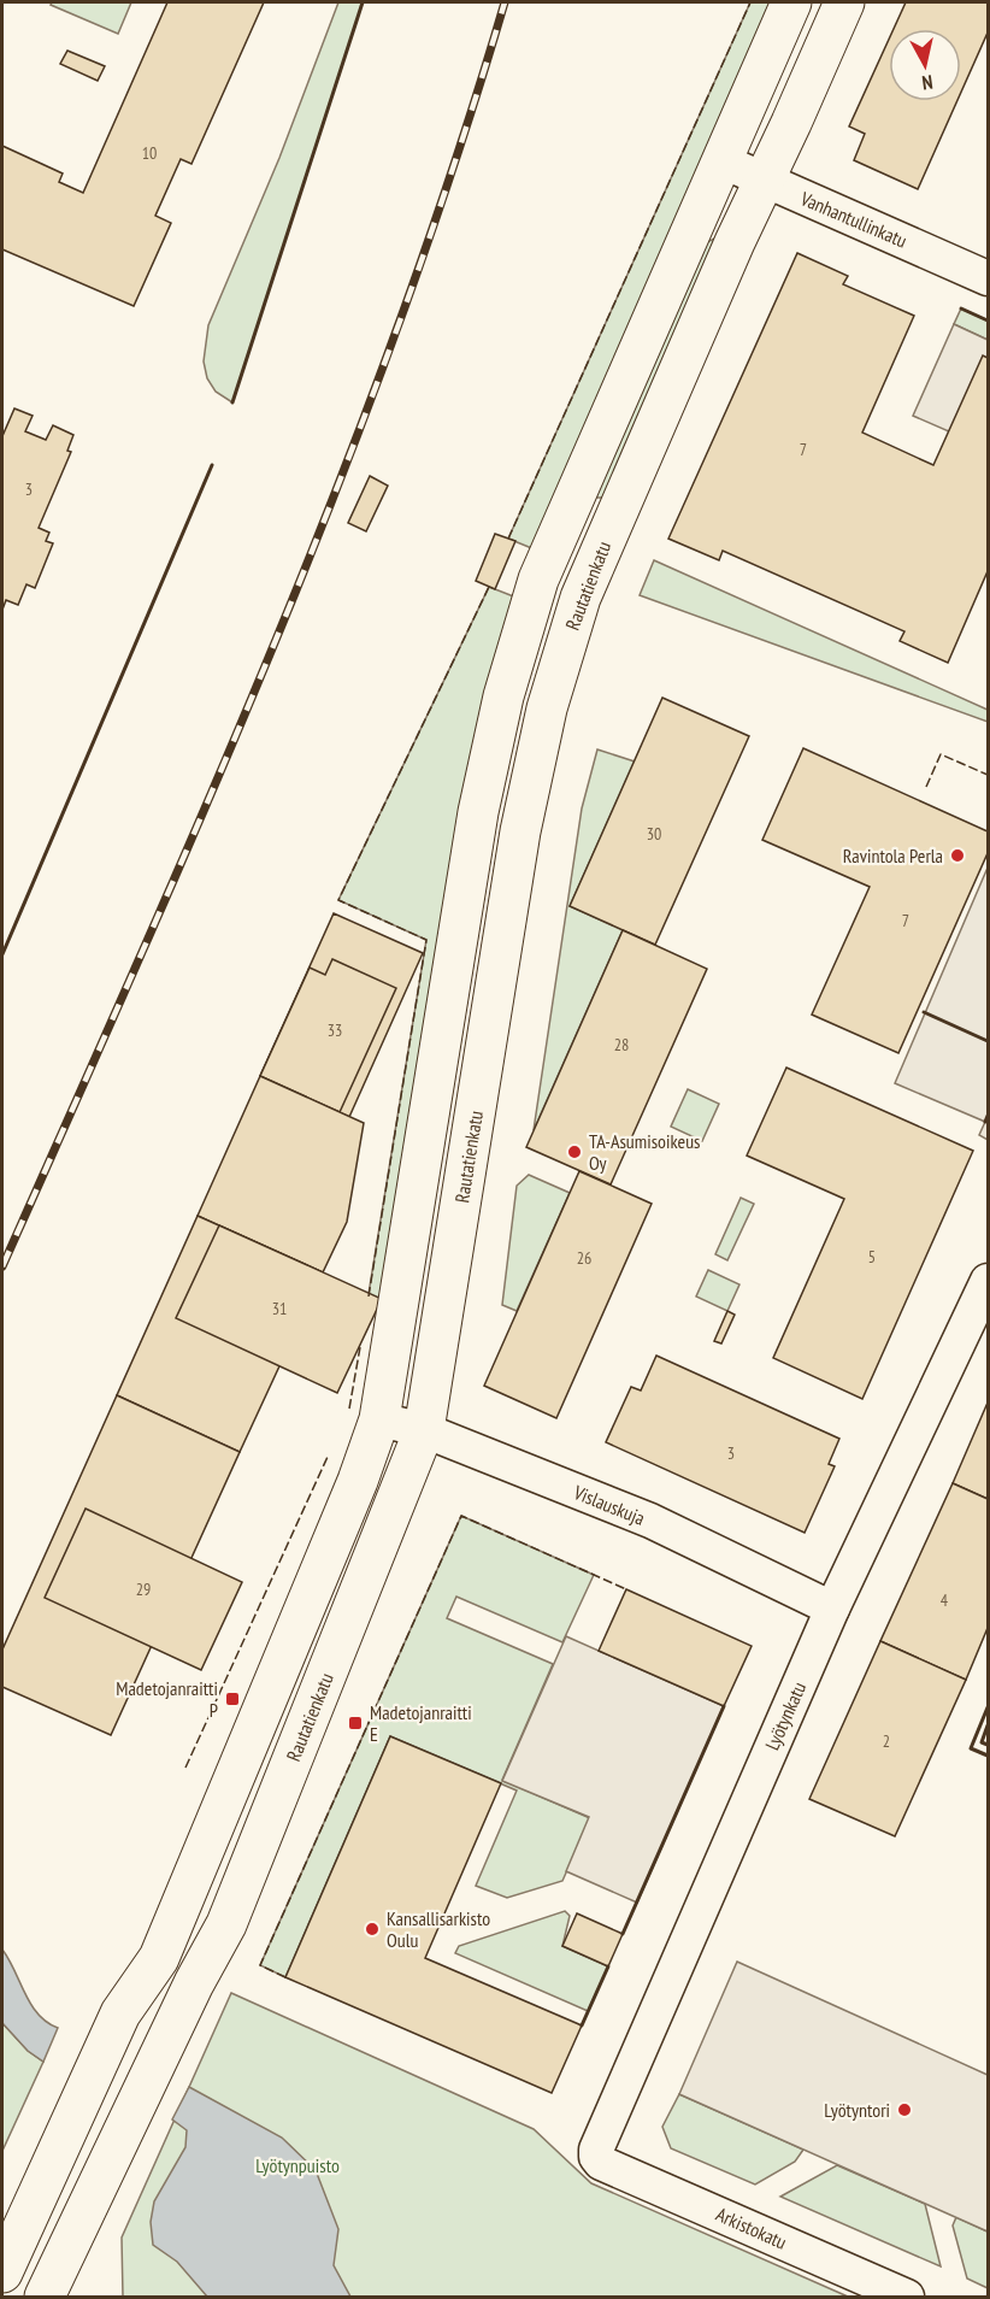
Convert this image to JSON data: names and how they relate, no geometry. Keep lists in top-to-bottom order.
{
  "streets": {
    "main road": ["Rautatienkatu"],
    "street": [
      "Vanhantullinkatu",
      "Vislauskuja",
      "Lyötynkatu",
      "Arkistokatu"
    ]
  },
  "crossings": [
    ["Vanhantullinkatu", "Rautatienkatu"],
    ["Rautatienkatu", "Vislauskuja"],
    ["Vislauskuja", "Lyötynkatu"],
    ["Lyötynkatu", "Arkistokatu"]
  ],
  "parks": ["Lyötynpuisto"],
  "places": {
    "other": [
      "Ravintola Perla",
      "TA-Asumisoikeus Oy",
      "Kansallisarkisto Oulu",
      "Lyötyntori"
    ],
    "transit": ["Madetojanraitti P", "Madetojanraitti E"]
  },
  "house_numbers": [
    "10",
    "7",
    "3",
    "30",
    "7",
    "33",
    "28",
    "5",
    "26",
    "31",
    "3",
    "29",
    "4",
    "2"
  ],
  "north": "bottom"
}
